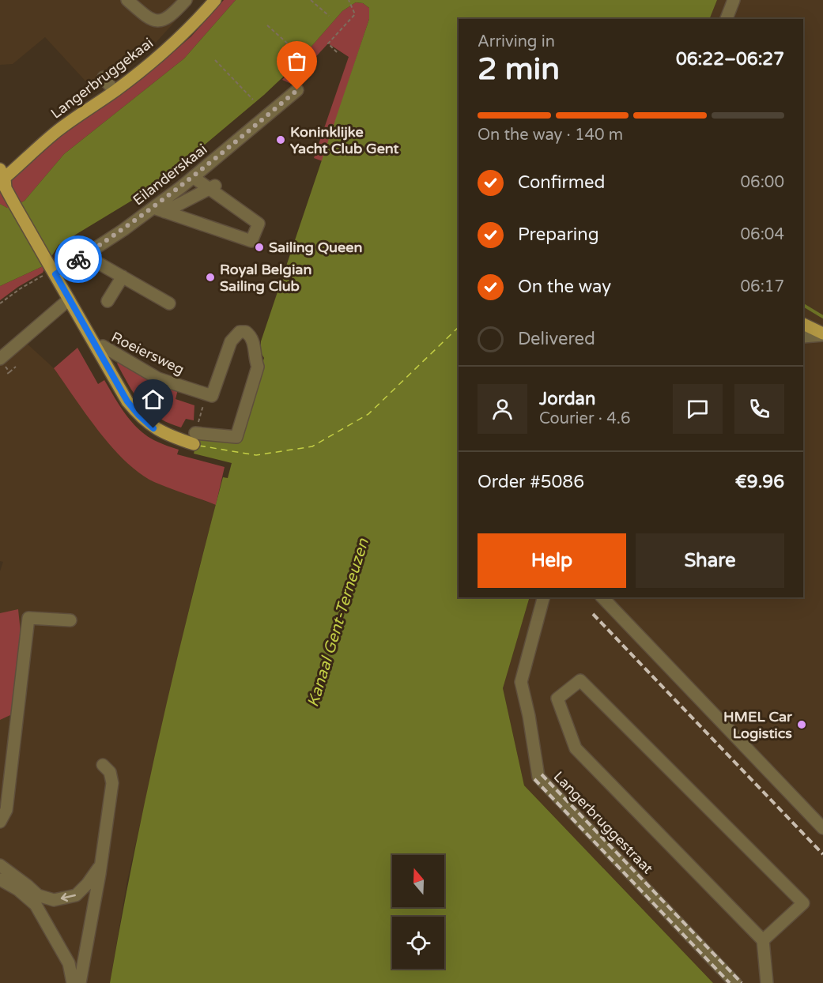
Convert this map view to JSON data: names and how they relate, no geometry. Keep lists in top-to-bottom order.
{
  "streets": {
    "main road": ["Langerbruggekaai"],
    "street": ["Eilanderskaai", "Roeiersweg", "Langerbruggestraat"]
  },
  "water": ["Kanaal Gent-Terneuzen"],
  "places": [
    "Koninklijke Yacht Club Gent",
    "Sailing Queen",
    "Royal Belgian Sailing Club",
    "HMEL Car Logistics"
  ],
  "north": "top",
  "page": {
    "heading": ["2 min", "Arriving in", "06:22–06:27"],
    "panel": [
      "Jordan",
      "Courier · 4.6",
      "Order #5086",
      "€9.96"
    ],
    "bar": "On the way · 140 m",
    "list": [
      ["Confirmed", "06:00"],
      ["Preparing", "06:04"],
      ["On the way", "06:17"],
      "Delivered"
    ],
    "buttons": ["Help", "Share"]
  }
}
